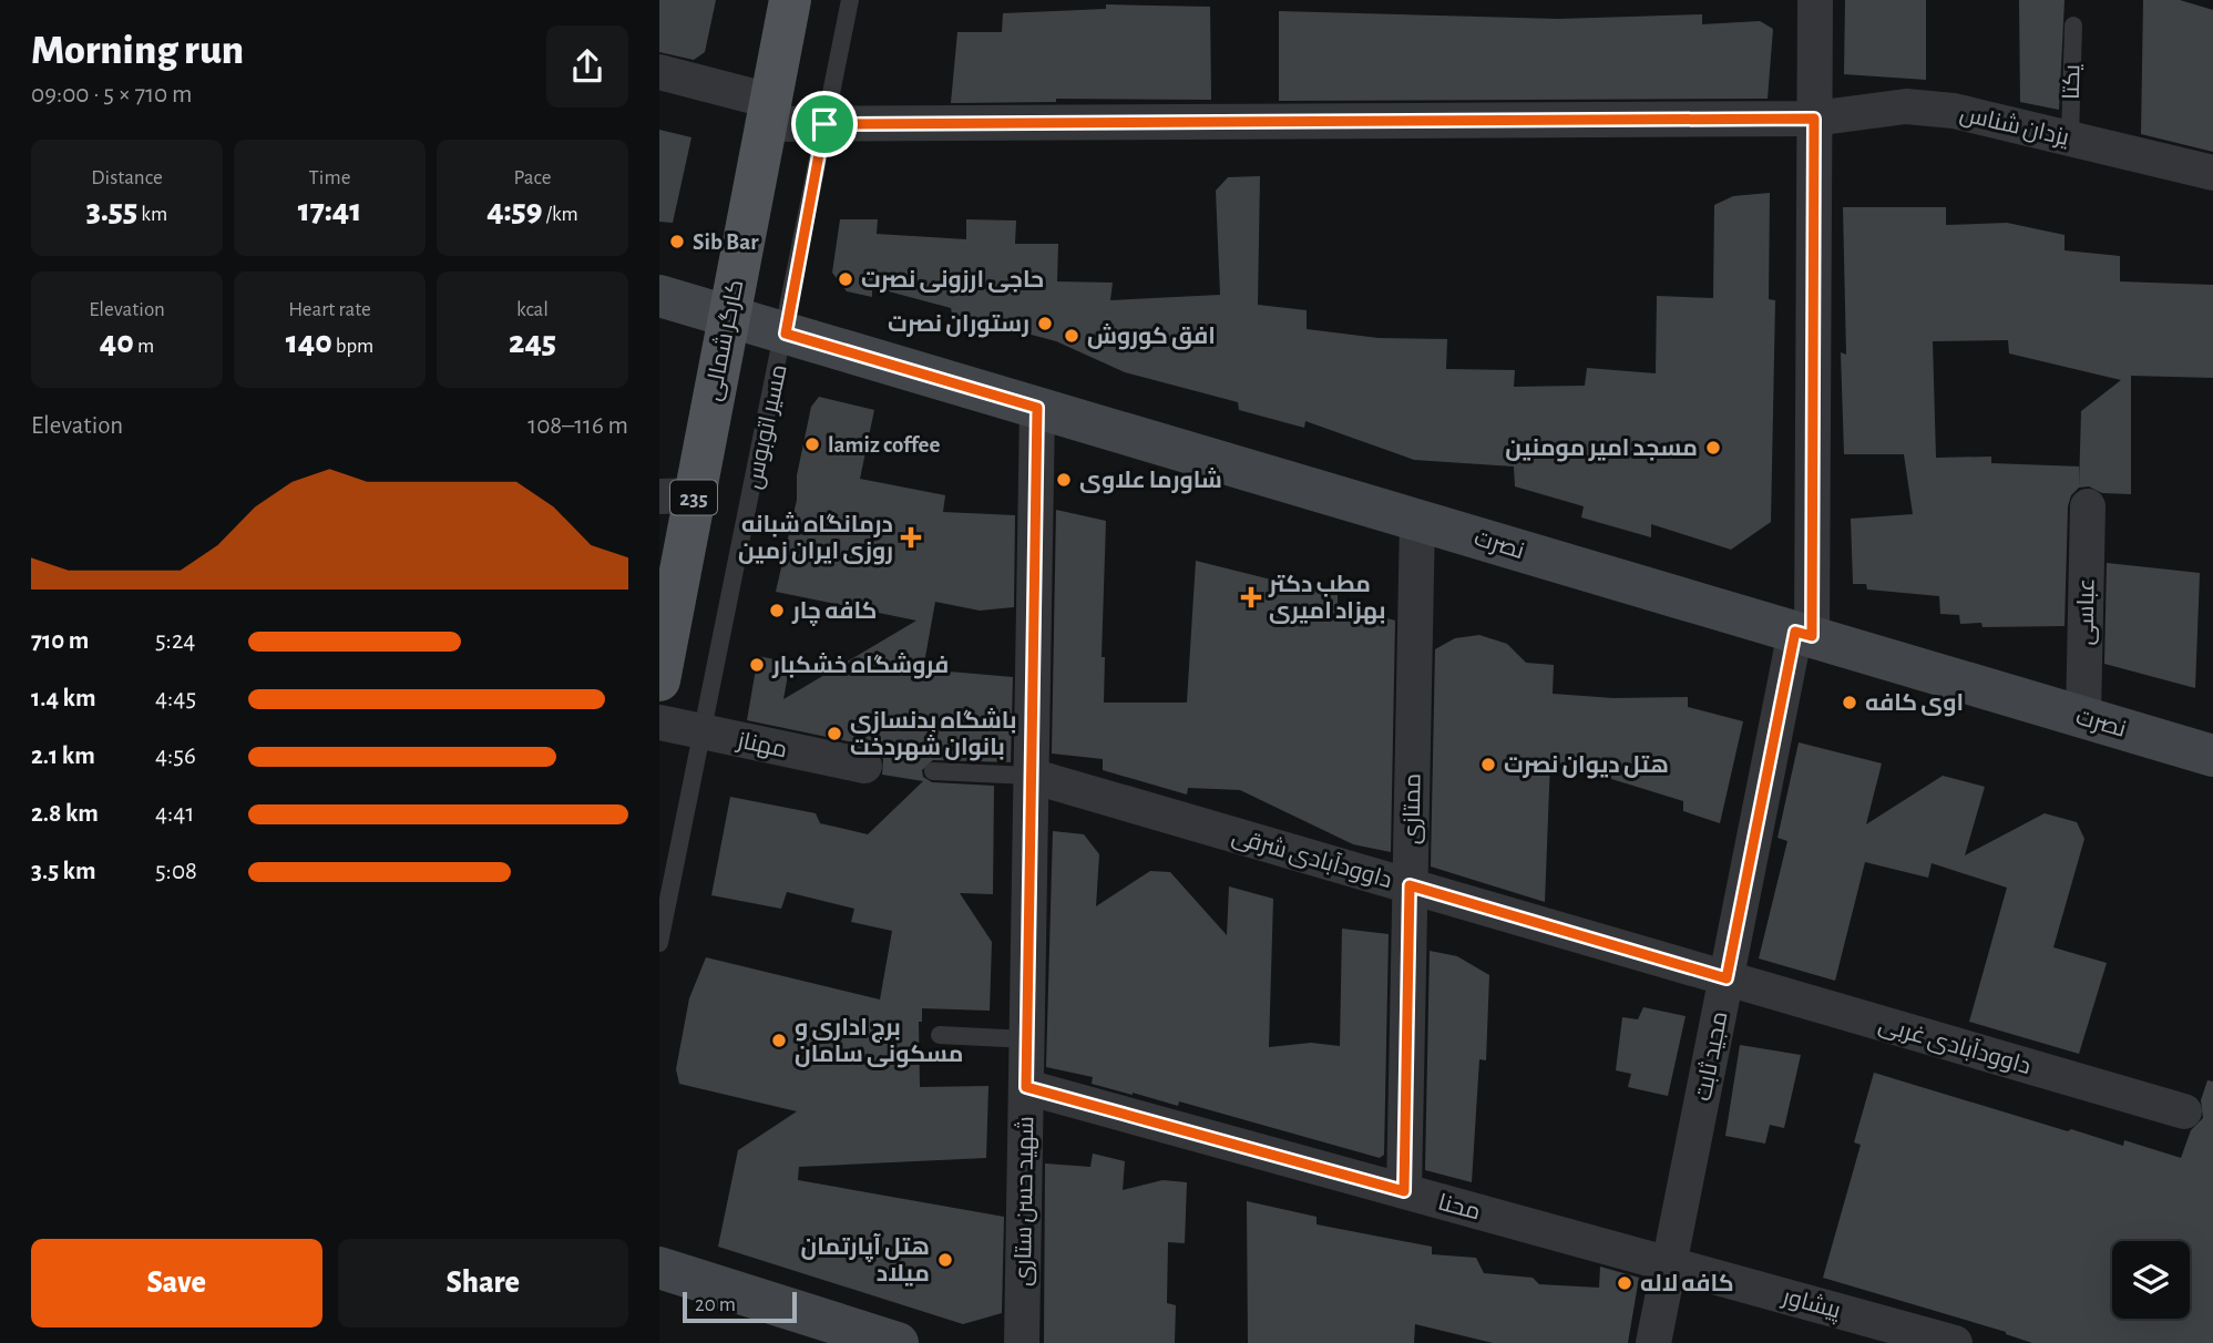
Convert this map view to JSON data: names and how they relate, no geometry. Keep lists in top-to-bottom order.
{
  "streets": {
    "main road": ["کارگر شمالی", "235", "نصرت"],
    "street": [
      "یزدان شناس",
      "عباسی",
      "مهناز",
      "ممتازی",
      "داوودآبادی شرقی",
      "داوودآبادی غربی",
      "مجید ثابت",
      "شهید حسن ستاری",
      "محنا",
      "پیشاور"
    ],
    "lane": ["یکتا", "مسیر اتوبوس"]
  },
  "crossings": [
    ["یکتا", "یزدان شناس"],
    ["یزدان شناس", "کارگر شمالی"],
    ["یزدان شناس", "مسیر اتوبوس"],
    ["یزدان شناس", "مجید ثابت"],
    ["کارگر شمالی", "نصرت"],
    ["مسیر اتوبوس", "نصرت"],
    ["مسیر اتوبوس", "مهناز"],
    ["نصرت", "عباسی"],
    ["نصرت", "ممتازی"],
    ["نصرت", "مجید ثابت"],
    ["نصرت", "شهید حسن ستاری"],
    ["ممتازی", "داوودآبادی شرقی"],
    ["ممتازی", "محنا"],
    ["داوودآبادی شرقی", "داوودآبادی غربی"],
    ["داوودآبادی شرقی", "مجید ثابت"],
    ["داوودآبادی شرقی", "شهید حسن ستاری"],
    ["داوودآبادی غربی", "مجید ثابت"],
    ["مجید ثابت", "محنا"],
    ["مجید ثابت", "پیشاور"],
    ["شهید حسن ستاری", "محنا"],
    ["محنا", "پیشاور"]
  ],
  "places": {
    "other": [
      "Sib Bar",
      "حاجی ارزونی نصرت",
      "رستوران نصرت",
      "افق کوروش",
      "lamiz coffee",
      "مسجد امیر مومنین",
      "شاورما علاوی",
      "کافه چار",
      "فروشگاه خشکبار",
      "اوی کافه",
      "باشگاه بدنسازی بانوان شهردخت",
      "هتل دیوان نصرت",
      "برج اداری و مسکونی سامان",
      "هتل آپارتمان میلاد",
      "کافه لاله"
    ],
    "health": ["درمانگاه شبانه روزی ایران زمین", "مطب دکتر بهزاد امیری"]
  },
  "scale_bar": "20 m",
  "page": {
    "heading": ["Morning run", "09:00 · 5 × 710 m"],
    "stats": [
      ["Distance", "3.55 km"],
      ["Time", "17:41"],
      ["Pace", "4:59 /km"],
      ["Elevation", "40 m"],
      ["Heart rate", "140 bpm"],
      ["kcal", "245"]
    ],
    "chart": ["Elevation", "108–116 m"],
    "list": [
      {
        "name": "710 m",
        "note": "5:24"
      },
      {
        "name": "1.4 km",
        "note": "4:45"
      },
      {
        "name": "2.1 km",
        "note": "4:56"
      },
      {
        "name": "2.8 km",
        "note": "4:41"
      },
      {
        "name": "3.5 km",
        "note": "5:08"
      }
    ],
    "buttons": ["Save", "Share"],
    "scale": "20 m"
  }
}
